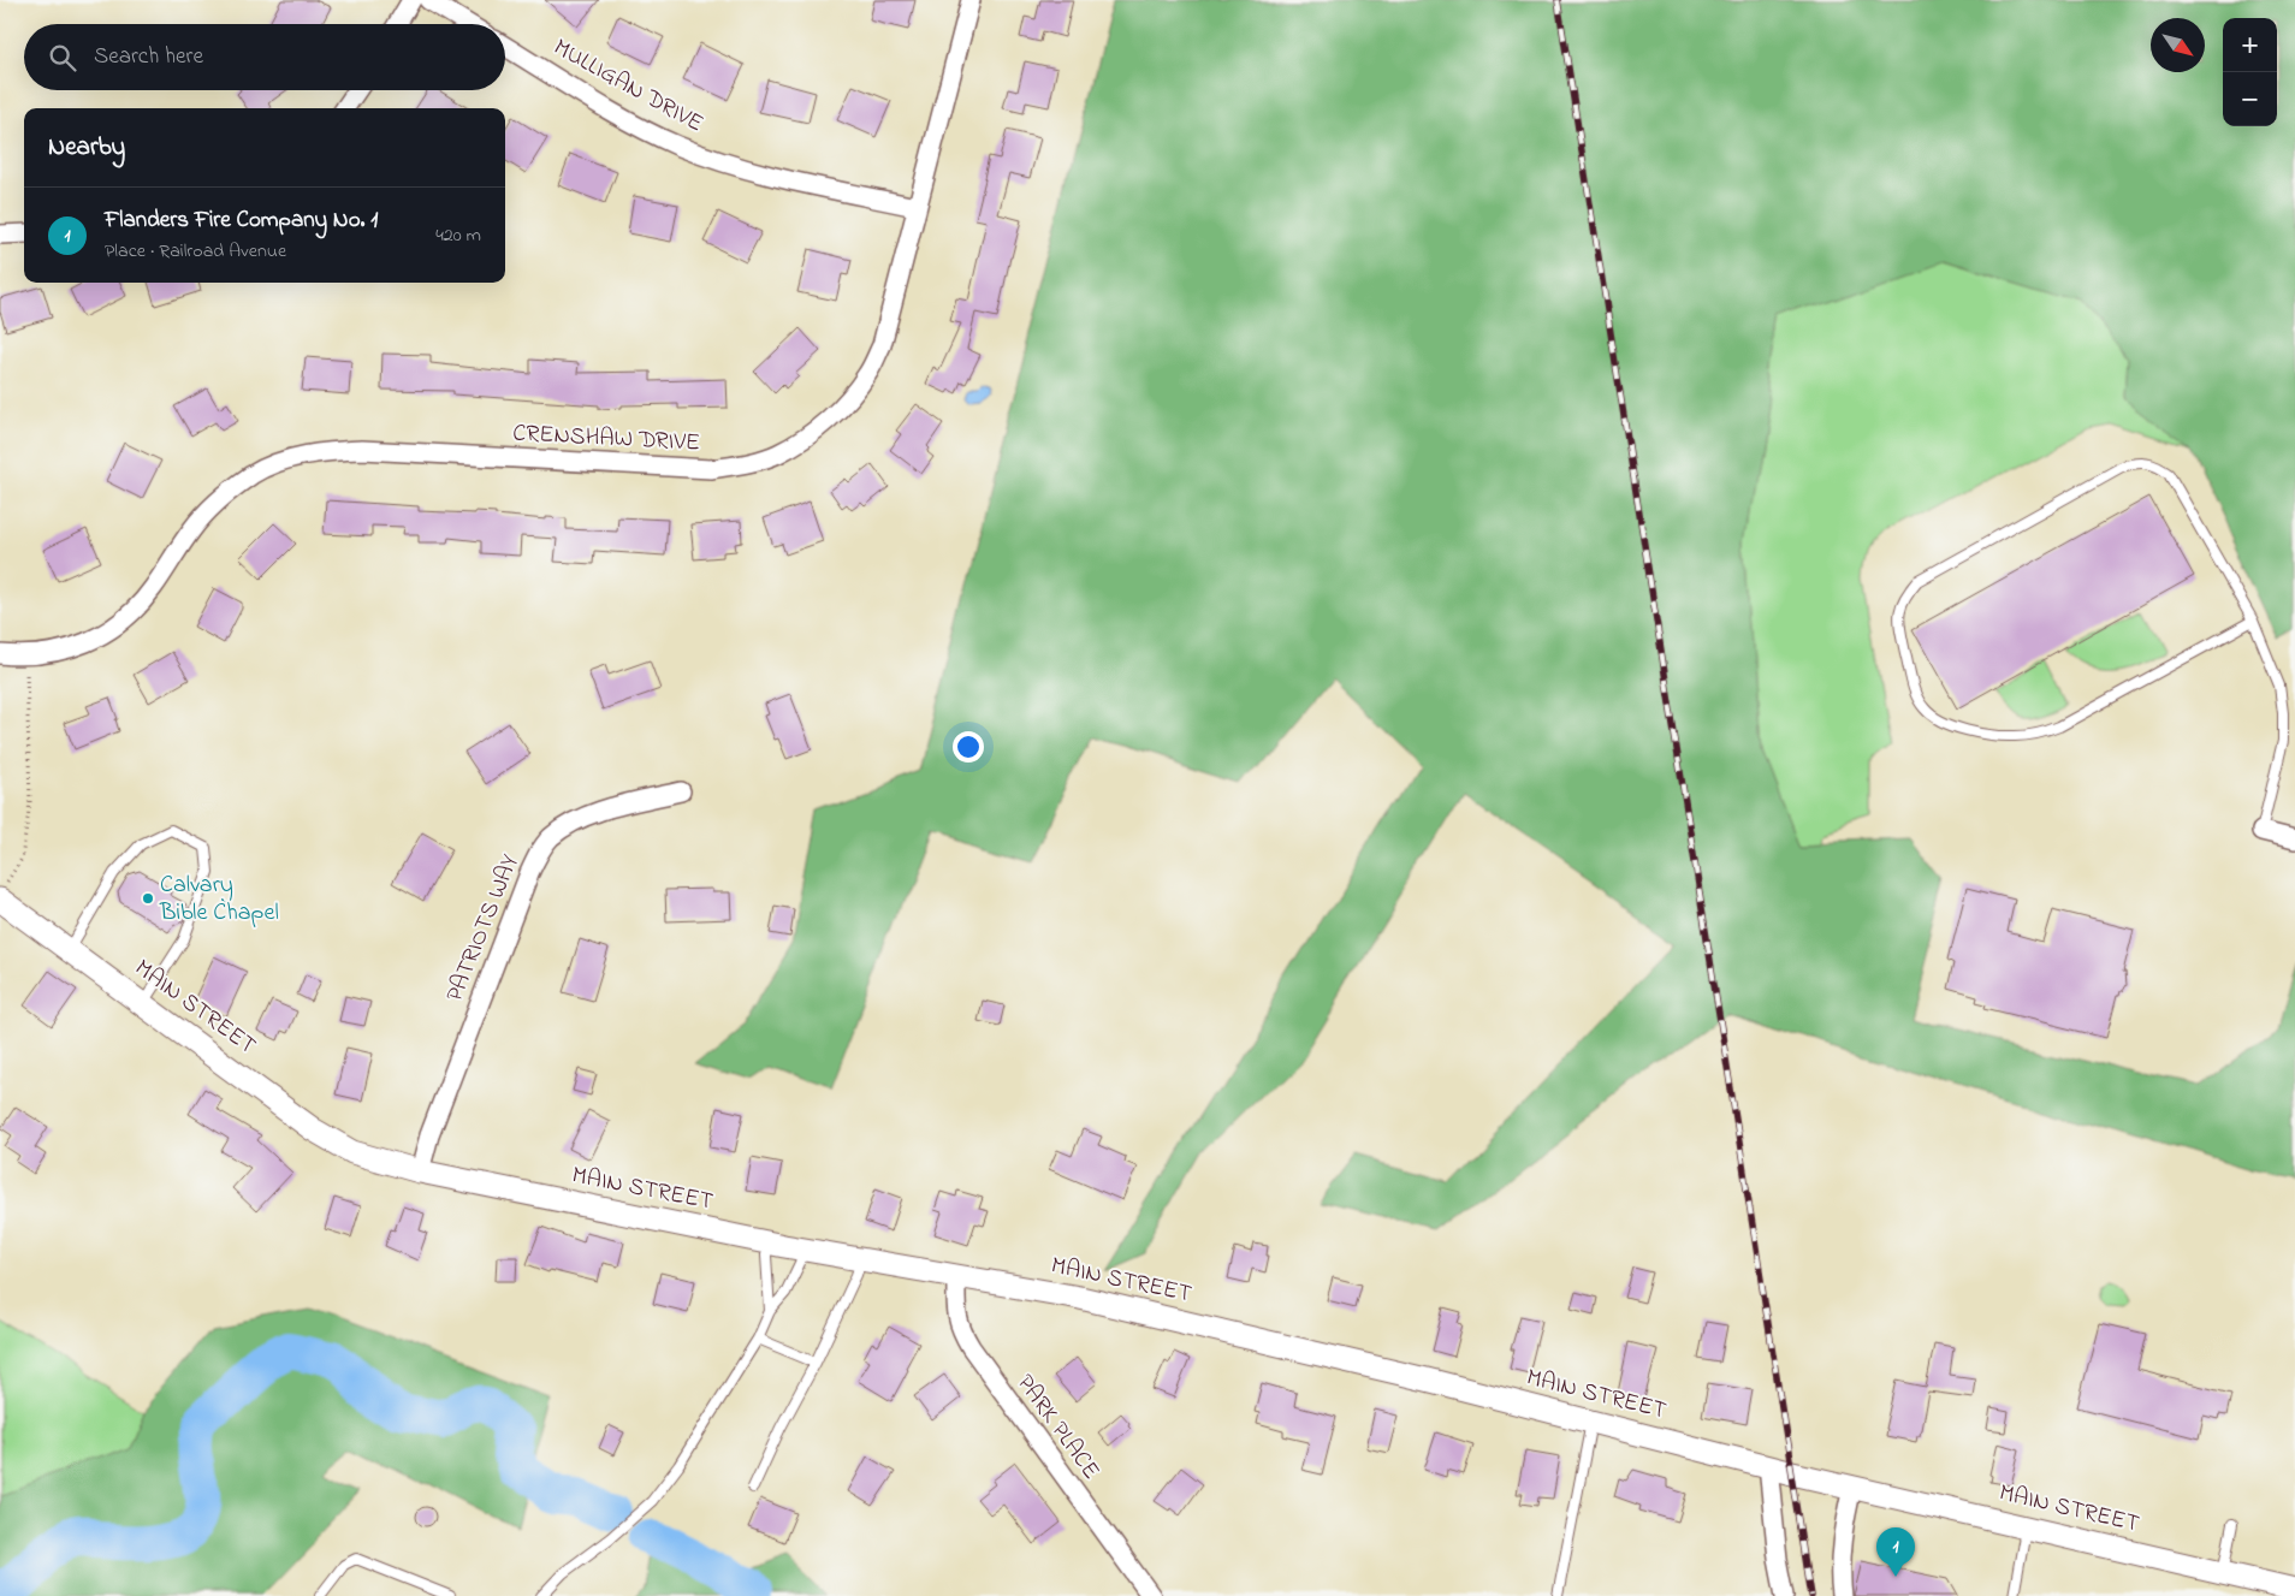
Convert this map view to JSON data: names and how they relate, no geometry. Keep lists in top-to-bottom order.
{
  "streets": {
    "street": [
      "MULLIGAN DRIVE",
      "CRENSHAW DRIVE",
      "PATRIOTS WAY",
      "MAIN STREET",
      "PARK PLACE"
    ]
  },
  "crossings": [
    ["MULLIGAN DRIVE", "CRENSHAW DRIVE"],
    ["PATRIOTS WAY", "MAIN STREET"],
    ["MAIN STREET", "PARK PLACE"]
  ],
  "places": ["Calvary Bible Chapel"],
  "north": "bottom right",
  "page": {
    "map_buttons": ["+", "−"],
    "search": "Search here",
    "heading": "Nearby",
    "list": [
      {
        "mark": "1",
        "name": "Flanders Fire Company No. 1",
        "note": "Place · Railroad Avenue",
        "value": "420 m"
      }
    ],
    "pins": "1"
  }
}
